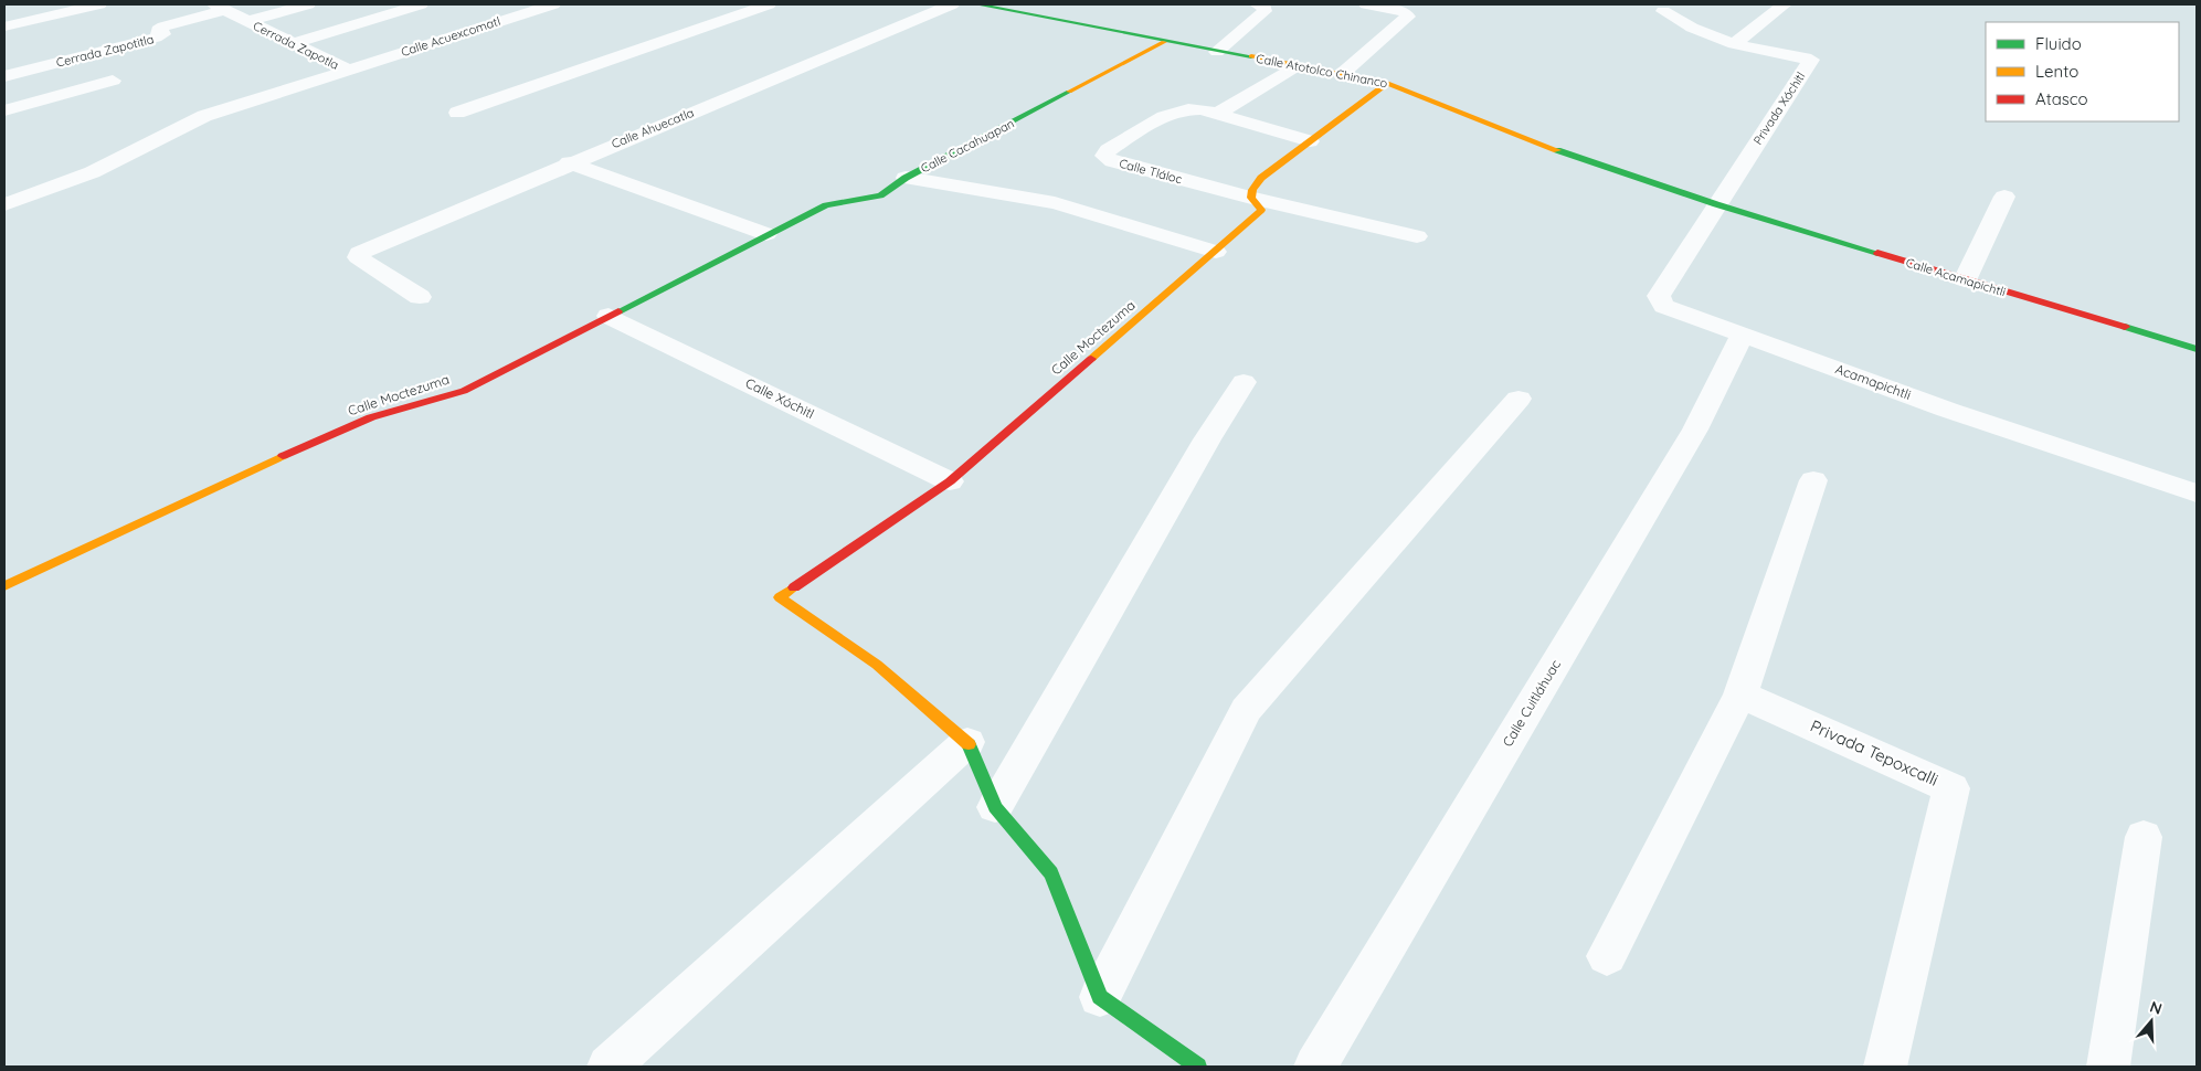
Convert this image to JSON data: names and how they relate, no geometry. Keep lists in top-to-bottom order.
{
  "streets": {
    "street": [
      "Calle Acuexcomatl",
      "Cerrada Zapotla",
      "Cerrada Zapotitla",
      "Calle Atotolco Chinanco",
      "Privada Xóchitl",
      "Calle Ahuecatla",
      "Calle Cacahuapan",
      "Calle Tláloc",
      "Calle Acamapichtli",
      "Calle Moctezuma",
      "Acamapichtli",
      "Calle Xóchitl",
      "Calle Cuitláhuac",
      "Privada Tepoxcalli"
    ]
  },
  "crossings": [
    ["Calle Acuexcomatl", "Cerrada Zapotla"],
    ["Cerrada Zapotla", "Cerrada Zapotitla"],
    ["Calle Atotolco Chinanco", "Privada Xóchitl"],
    ["Calle Atotolco Chinanco", "Calle Cacahuapan"],
    ["Calle Atotolco Chinanco", "Calle Acamapichtli"],
    ["Calle Atotolco Chinanco", "Acamapichtli"],
    ["Privada Xóchitl", "Calle Acamapichtli"],
    ["Privada Xóchitl", "Acamapichtli"],
    ["Calle Cacahuapan", "Calle Moctezuma"],
    ["Calle Tláloc", "Calle Moctezuma"],
    ["Calle Acamapichtli", "Acamapichtli"],
    ["Calle Moctezuma", "Calle Xóchitl"],
    ["Acamapichtli", "Calle Cuitláhuac"]
  ],
  "legend": ["Fluido", "Lento", "Atasco"],
  "north": "top"
}
